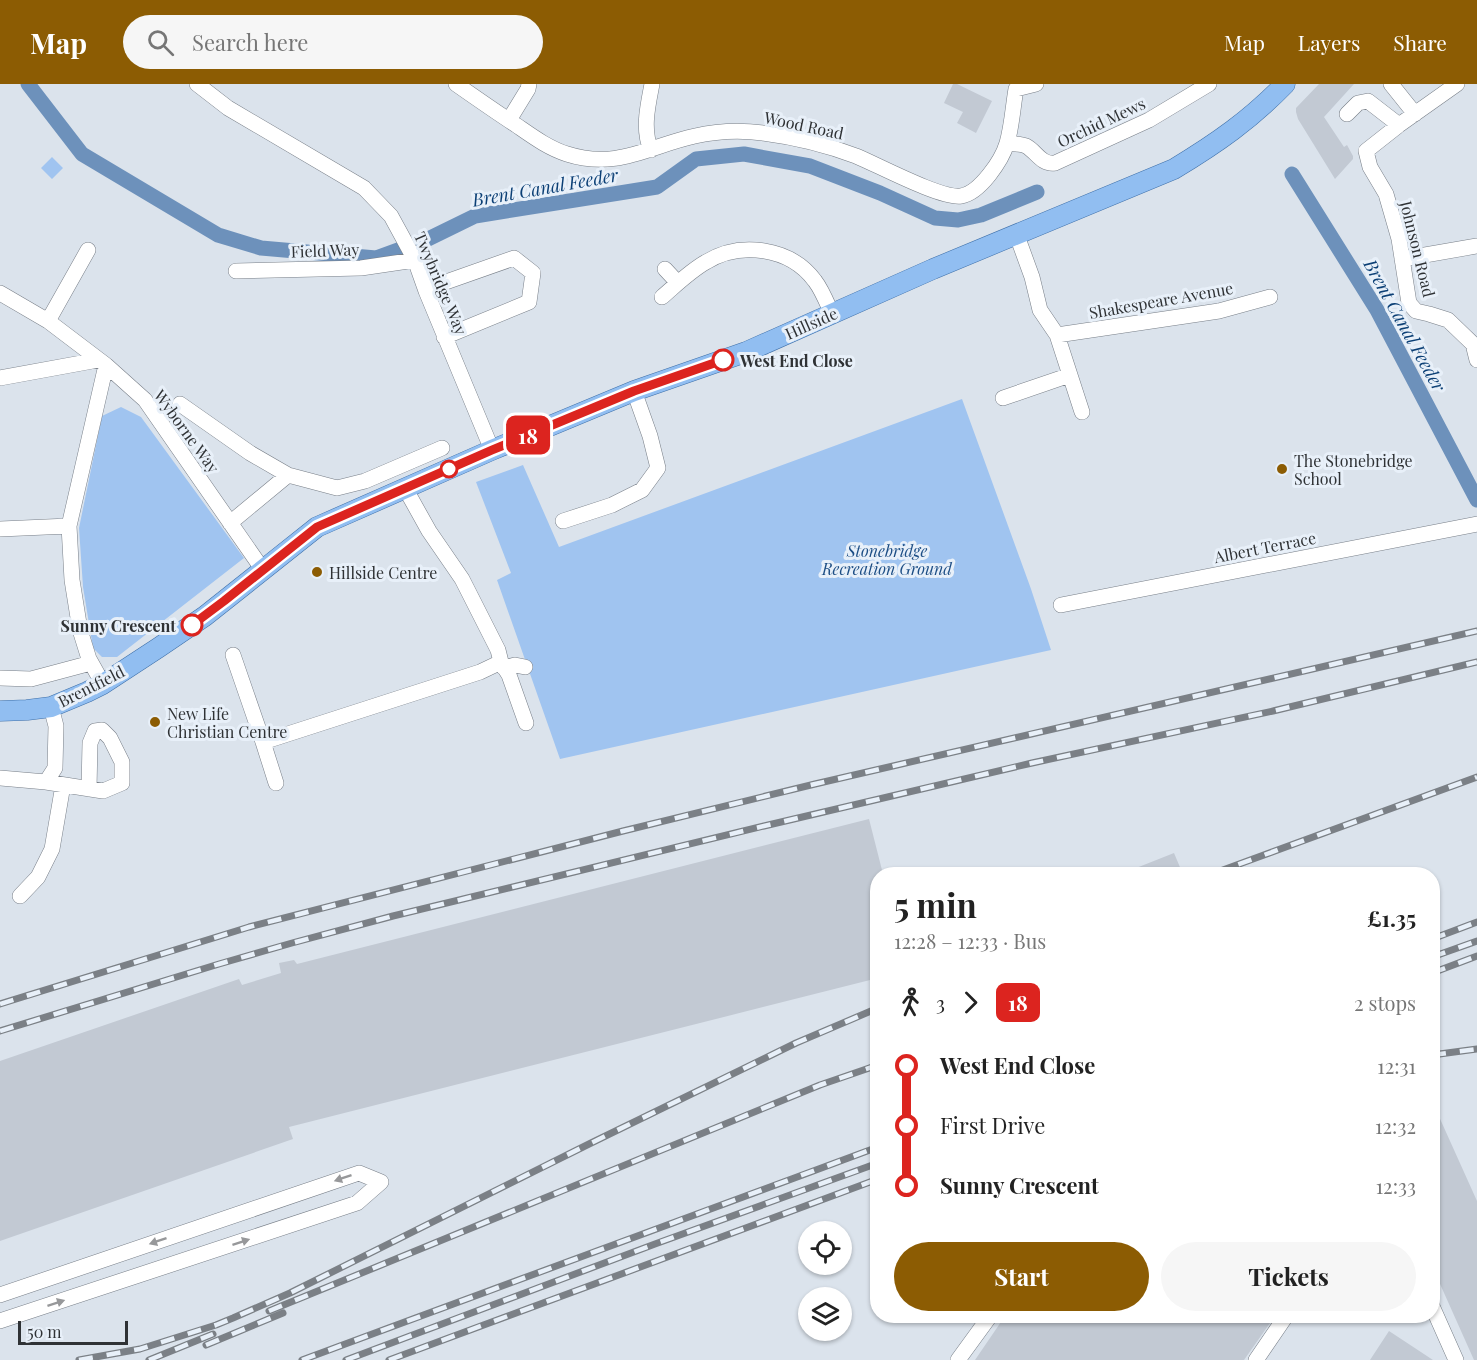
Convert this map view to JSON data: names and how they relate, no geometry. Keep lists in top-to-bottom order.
{
  "streets": {
    "main road": ["Hillside", "Brentfield"],
    "street": [
      "Orchid Mews",
      "Wood Road",
      "Johnson Road",
      "Field Way",
      "Twybridge Way",
      "Shakespeare Avenue",
      "Wyborne Way",
      "Albert Terrace"
    ]
  },
  "crossings": [
    ["Orchid Mews", "Wood Road"],
    ["Field Way", "Twybridge Way"],
    ["Twybridge Way", "Hillside"],
    ["Hillside", "Wyborne Way"],
    ["Hillside", "Brentfield"]
  ],
  "water": ["Brent Canal Feeder"],
  "parks": ["Stonebridge Recreation Ground"],
  "places": [
    "West End Close",
    "The Stonebridge School",
    "Hillside Centre",
    "Sunny Crescent",
    "New Life Christian Centre"
  ],
  "lines": ["bus line 18"],
  "scale_bar": "50 m",
  "page": {
    "header": "Map",
    "search": "Search here",
    "nav": ["Map", "Layers", "Share"],
    "on_map": "18",
    "heading": ["5 min", "12:28 – 12:33 · Bus", "£1.35"],
    "legs": ["3", "18", "2 stops"],
    "list": [
      {
        "name": "West End Close",
        "value": "12:31"
      },
      {
        "name": "First Drive",
        "value": "12:32"
      },
      {
        "name": "Sunny Crescent",
        "value": "12:33"
      }
    ],
    "buttons": ["Start", "Tickets"],
    "scale": "50 m"
  }
}
